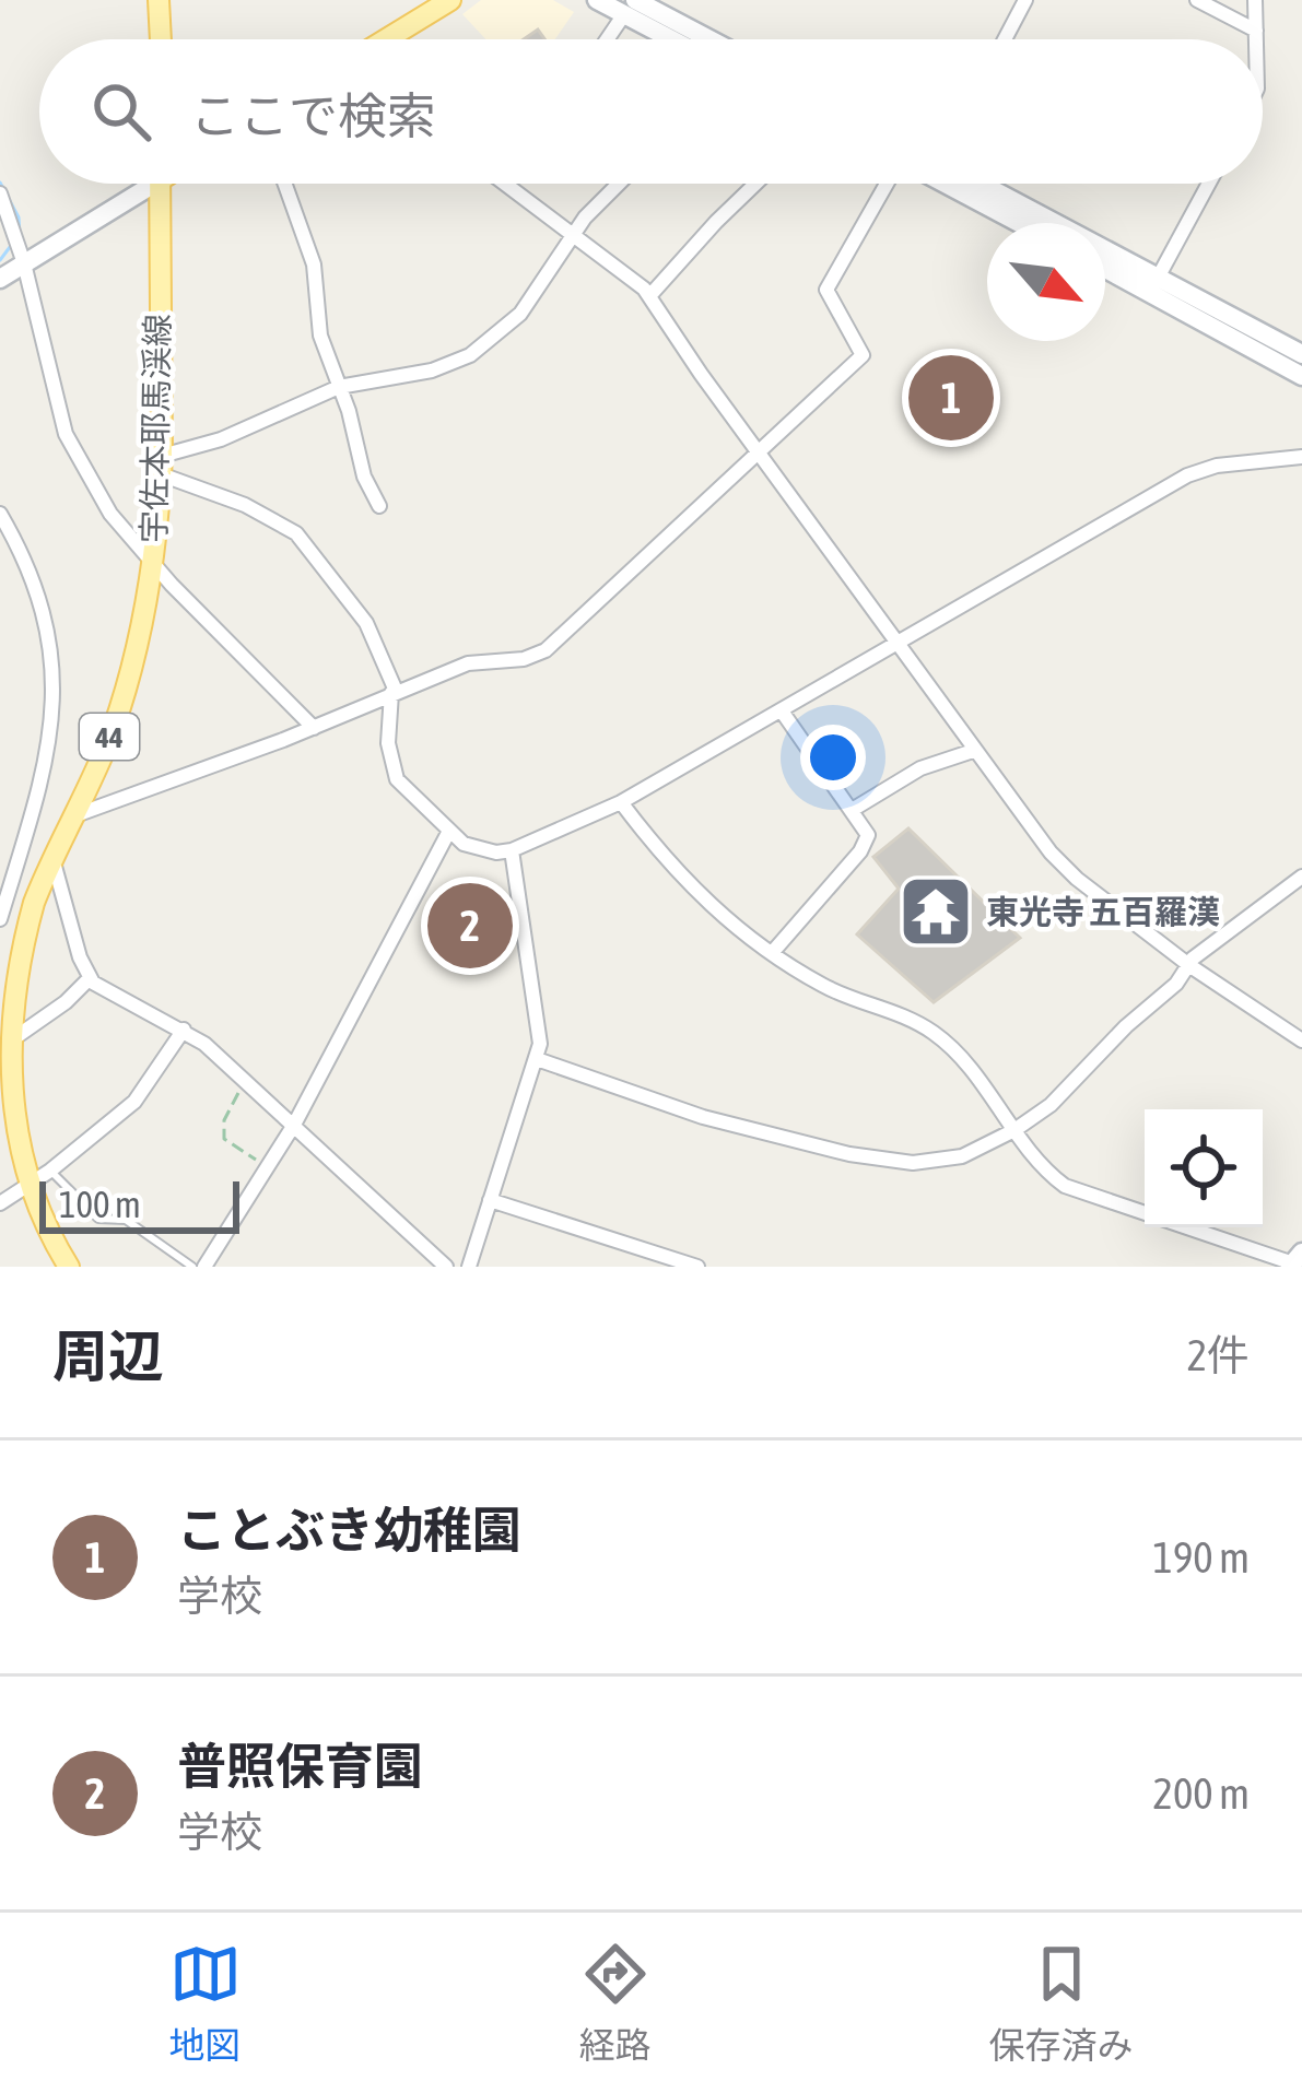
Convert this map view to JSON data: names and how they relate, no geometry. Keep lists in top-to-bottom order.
{
  "streets": {
    "main road": ["宇佐本耶馬渓線", "44"]
  },
  "places": {
    "temple": ["東光寺 五百羅漢"]
  },
  "scale_bar": "100 m",
  "north": "bottom right",
  "page": {
    "search": "ここで検索",
    "pins": ["1", "2"],
    "scale": "100 m",
    "heading": ["周辺", "2件"],
    "list": [
      {
        "mark": "1",
        "name": "ことぶき幼稚園",
        "note": "学校",
        "value": "190 m"
      },
      {
        "mark": "2",
        "name": "普照保育園",
        "note": "学校",
        "value": "200 m"
      }
    ],
    "nav": ["地図", "経路", "保存済み"]
  }
}
